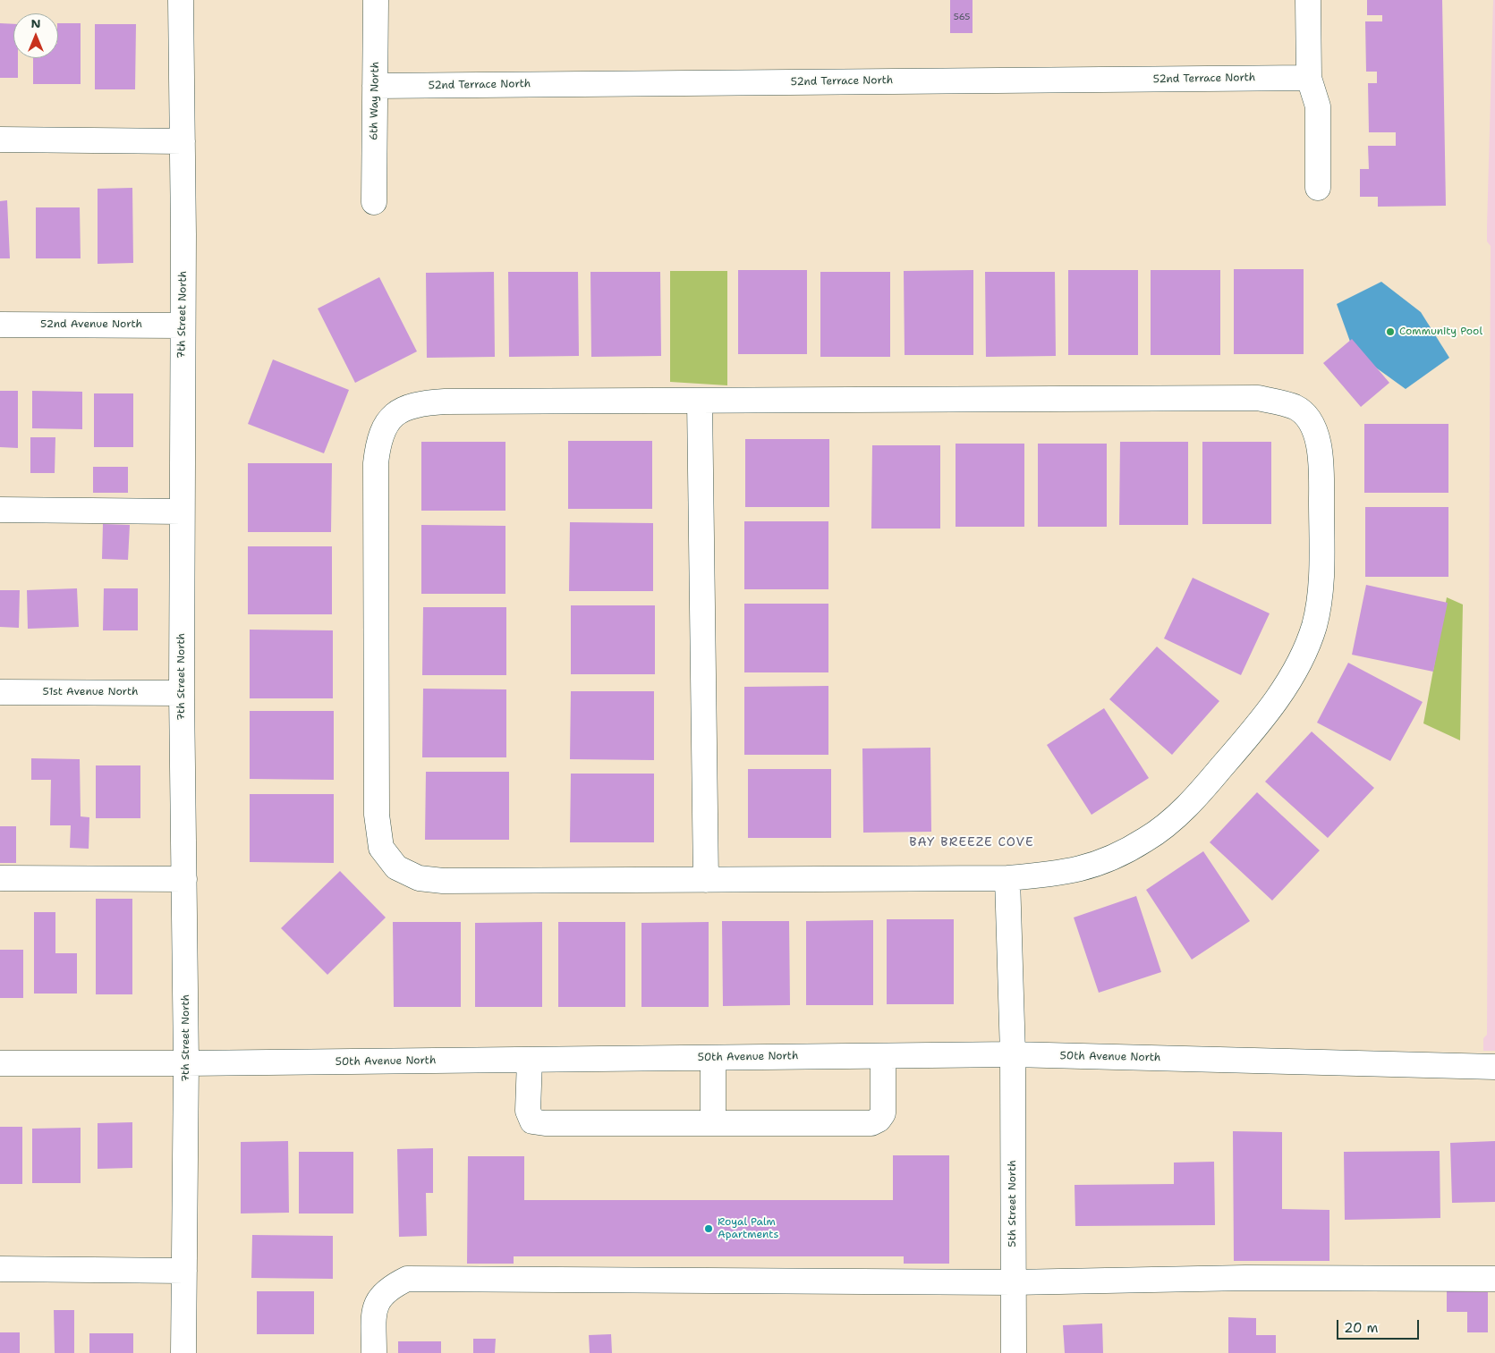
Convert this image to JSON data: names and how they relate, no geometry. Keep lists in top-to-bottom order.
{
  "streets": {
    "street": [
      "52nd Terrace North",
      "6th Way North",
      "7th Street North",
      "52nd Avenue North",
      "51st Avenue North",
      "50th Avenue North",
      "5th Street North"
    ]
  },
  "crossings": [
    ["52nd Terrace North", "6th Way North"],
    ["7th Street North", "52nd Avenue North"],
    ["7th Street North", "51st Avenue North"],
    ["7th Street North", "50th Avenue North"],
    ["50th Avenue North", "5th Street North"]
  ],
  "districts": ["BAY BREEZE COVE"],
  "places": ["Community Pool", "Royal Palm Apartments"],
  "house_numbers": ["565"],
  "scale_bar": "20 m",
  "north": "top"
}
